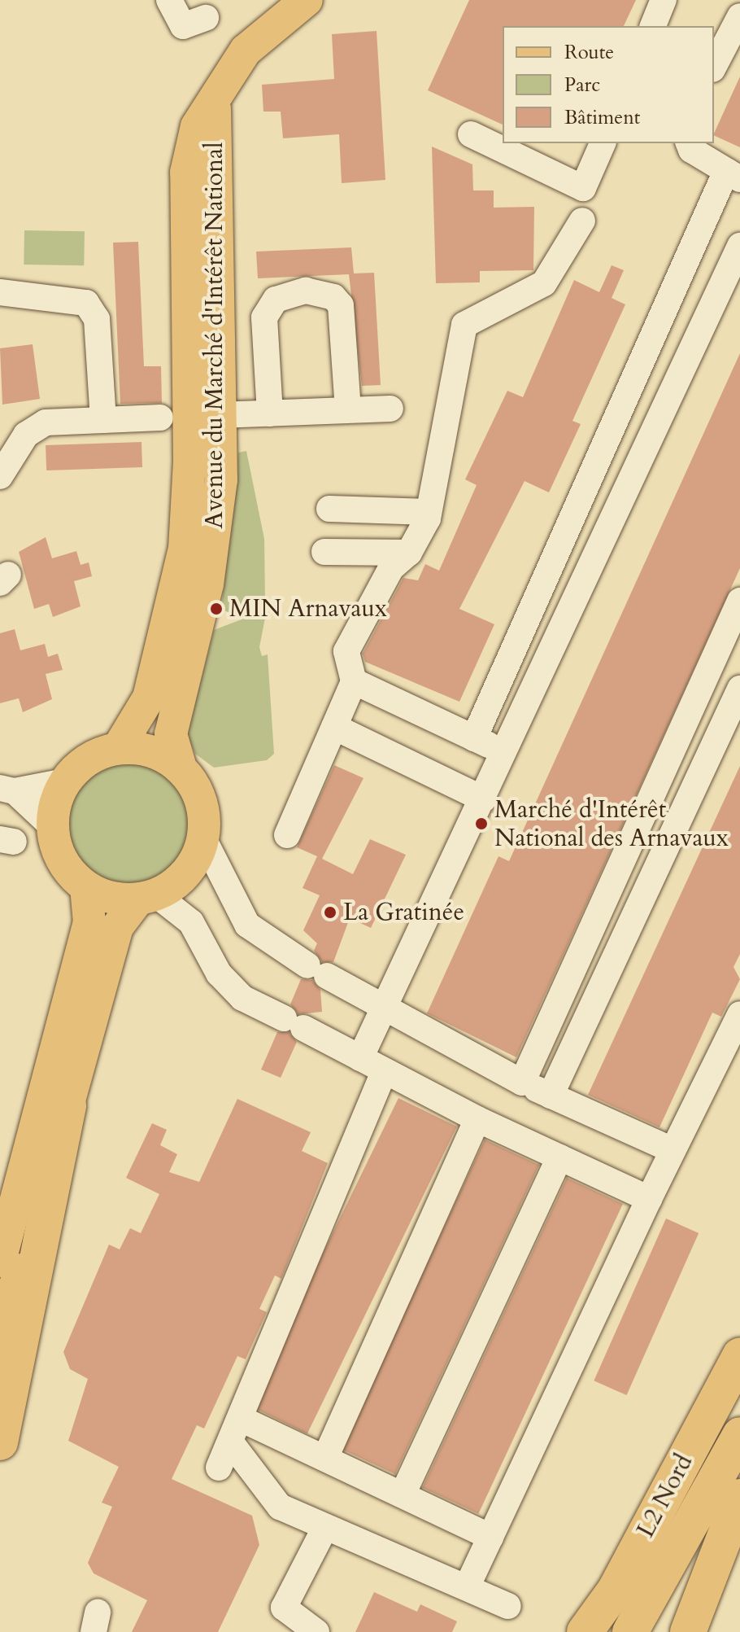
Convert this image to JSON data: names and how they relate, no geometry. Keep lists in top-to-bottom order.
{
  "streets": {
    "highway": ["L2 Nord"],
    "main road": ["Avenue du Marché d'Intérêt National"]
  },
  "places": ["MIN Arnavaux", "Marché d'Intérêt National des Arnavaux", "La Gratinée"],
  "legend": ["Route", "Parc", "Bâtiment"]
}
